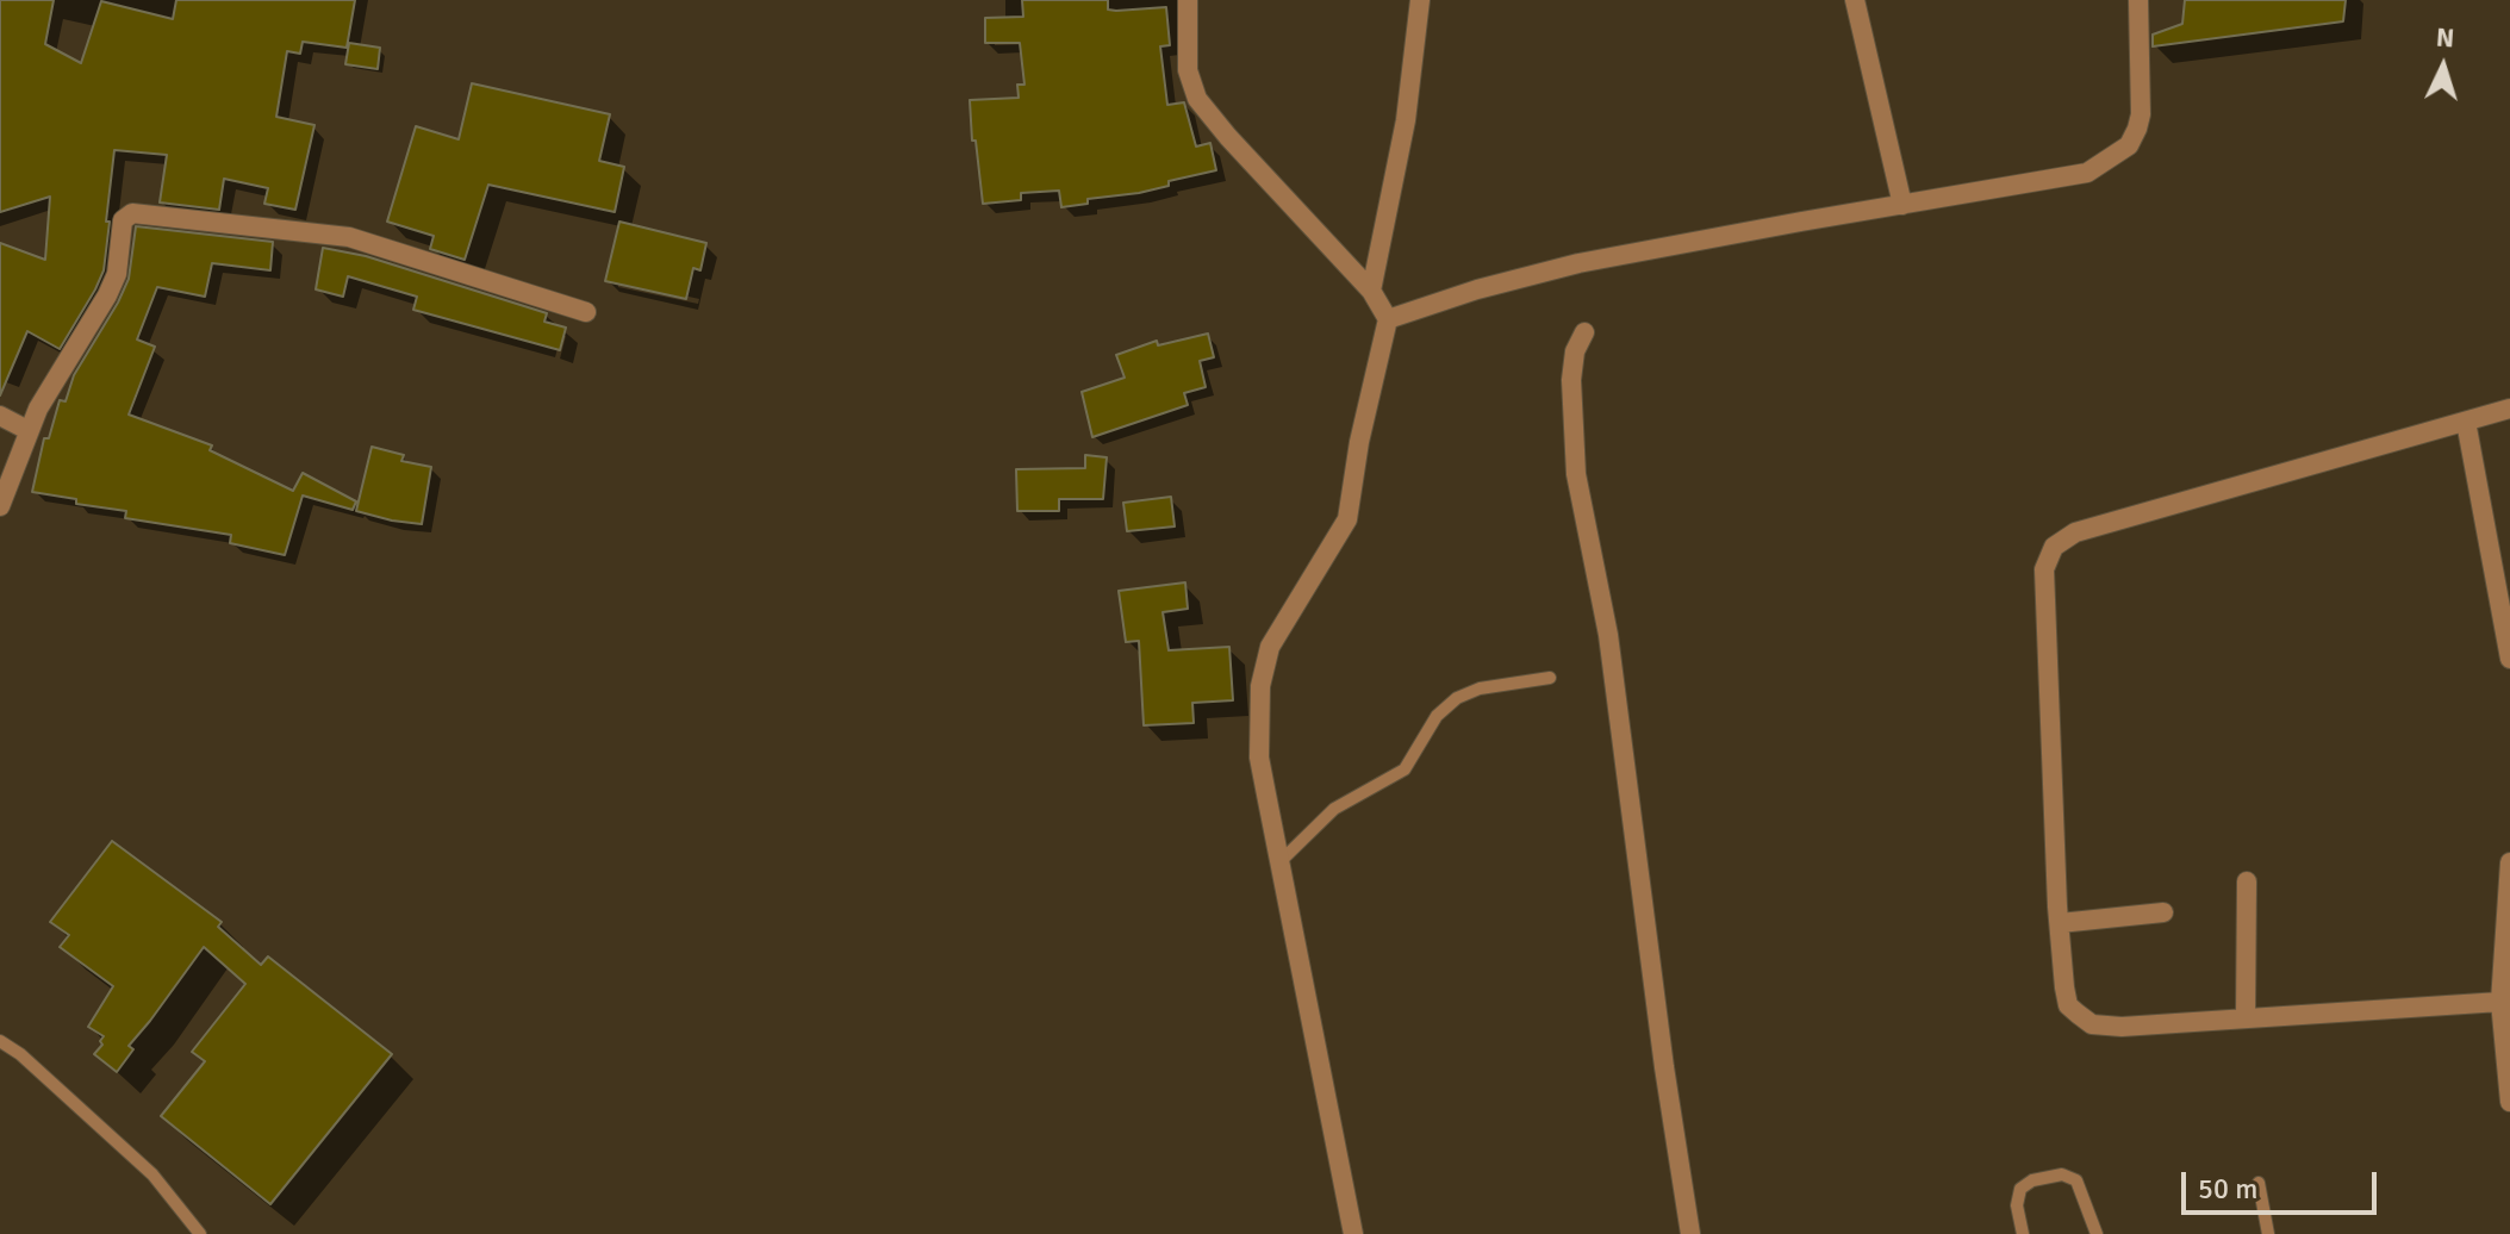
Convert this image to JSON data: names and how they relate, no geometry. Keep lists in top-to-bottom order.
{
  "scale_bar": "50 m",
  "north": "top"
}
